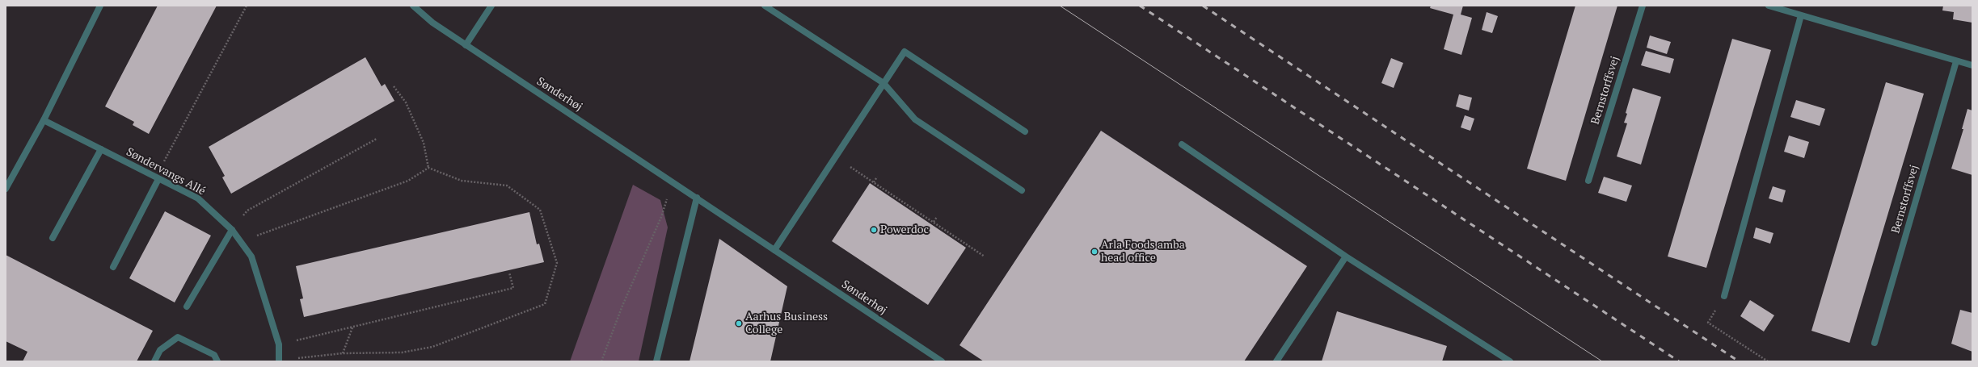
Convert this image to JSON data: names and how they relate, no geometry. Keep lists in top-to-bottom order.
{
  "streets": {
    "street": ["Bernstorffsvej", "Sønderhøj", "Søndervangs Allé"]
  },
  "places": ["Powerdoc", "Arla Foods amba head office", "Aarhus Business College"]
}
